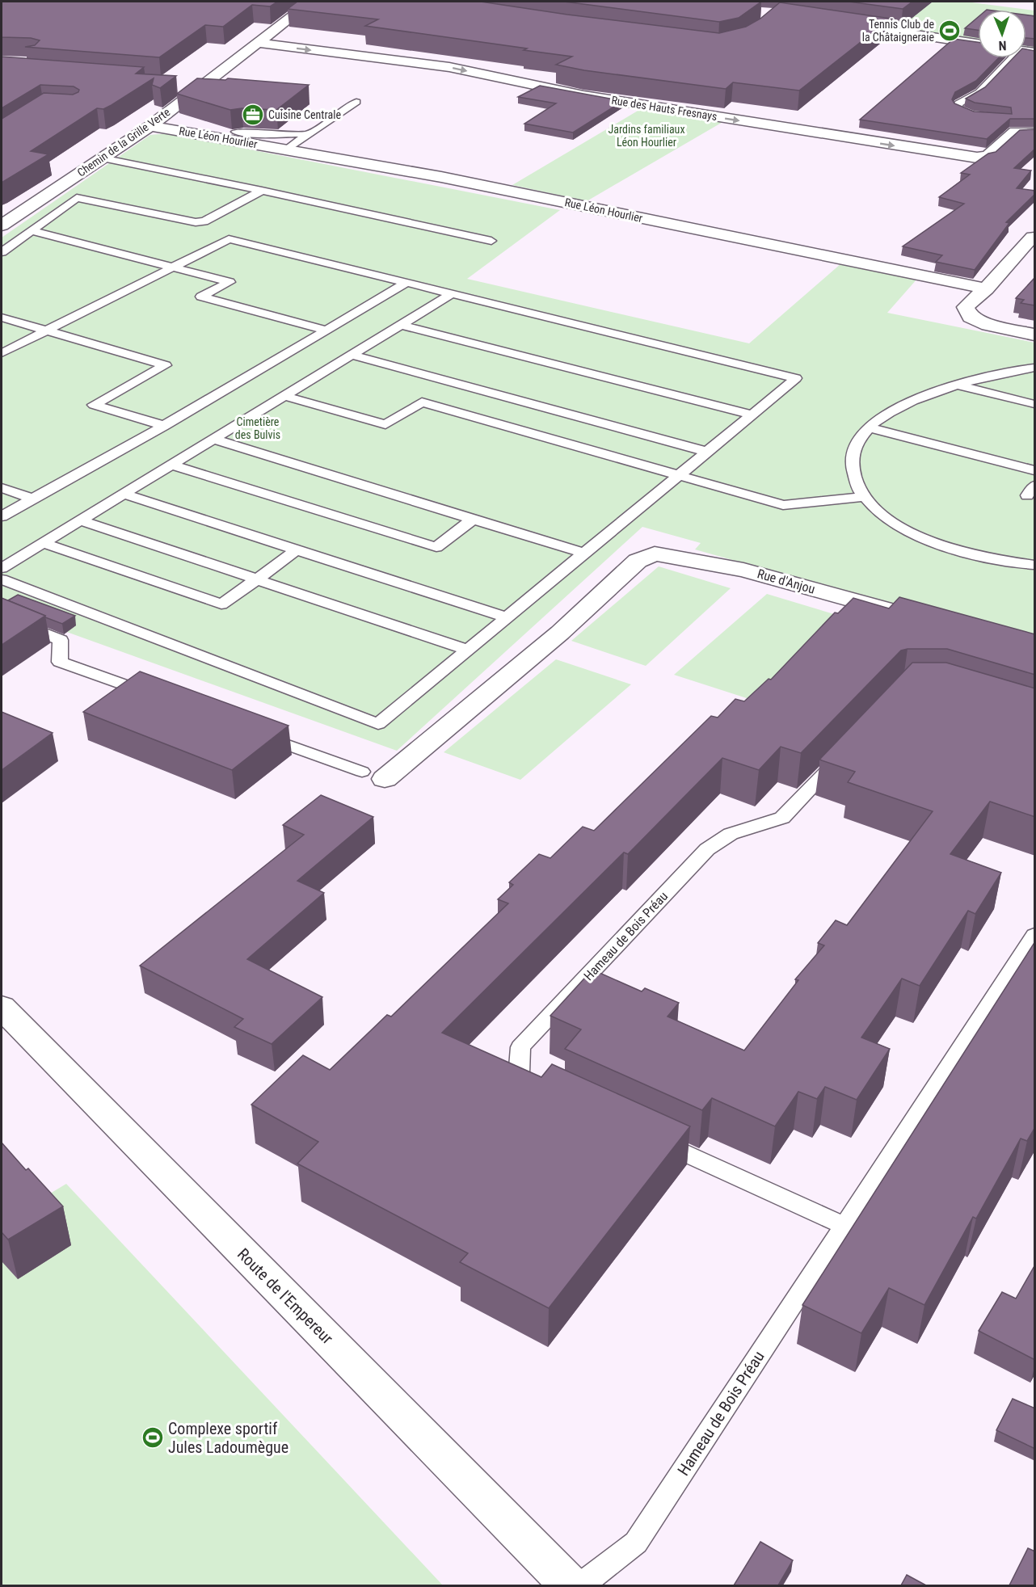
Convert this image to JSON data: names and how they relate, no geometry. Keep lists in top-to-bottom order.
{
  "streets": {
    "street": [
      "Rue des Hauts Fresnays",
      "Rue Léon Hourlier",
      "Chemin de la Grille Verte",
      "Rue d'Anjou",
      "Route de l'Empereur"
    ],
    "lane": ["Hameau de Bois Préau"]
  },
  "crossings": [
    ["Rue des Hauts Fresnays", "Chemin de la Grille Verte"],
    ["Rue Léon Hourlier", "Chemin de la Grille Verte"]
  ],
  "one_way": ["Rue des Hauts Fresnays"],
  "parks": ["Jardins familiaux Léon Hourlier", "Cimetière des Bulvis"],
  "places": {
    "sports": ["Tennis Club de la Châtaigneraie", "Complexe sportif Jules Ladoumègue"],
    "office": ["Cuisine Centrale"]
  },
  "north": "bottom"
}
